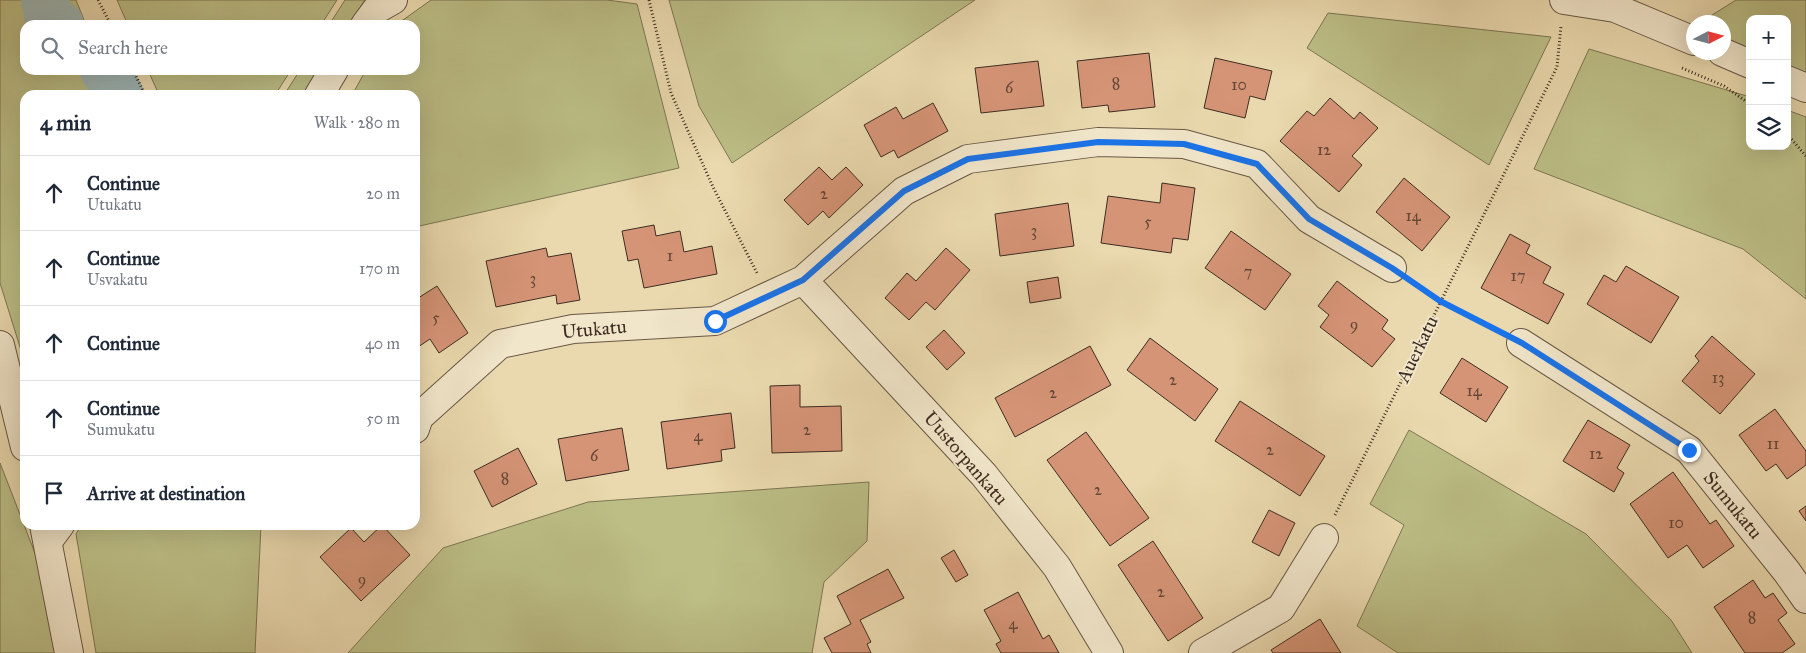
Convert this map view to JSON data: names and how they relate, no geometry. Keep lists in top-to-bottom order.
{
  "streets": {
    "street": ["Utukatu", "Uustorpankatu", "Sumukatu"],
    "path": ["Auerkatu"]
  },
  "crossings": [
    ["Utukatu", "Uustorpankatu"]
  ],
  "house_numbers": [
    "8",
    "10",
    "6",
    "12",
    "2",
    "14",
    "5",
    "3",
    "1",
    "7",
    "17",
    "3",
    "5",
    "9",
    "13",
    "2",
    "14",
    "2",
    "2",
    "4",
    "11",
    "2",
    "12",
    "6",
    "8",
    "2",
    "10",
    "9",
    "2",
    "8",
    "4"
  ],
  "north": "right",
  "page": {
    "map_buttons": ["+", "−"],
    "search": "Search here",
    "heading": ["4 min", "Walk · 280 m"],
    "list": [
      ["Continue", "Utukatu", "20 m"],
      ["Continue", "Usvakatu", "170 m"],
      ["Continue", "40 m"],
      ["Continue", "Sumukatu", "50 m"],
      "Arrive at destination"
    ]
  }
}
